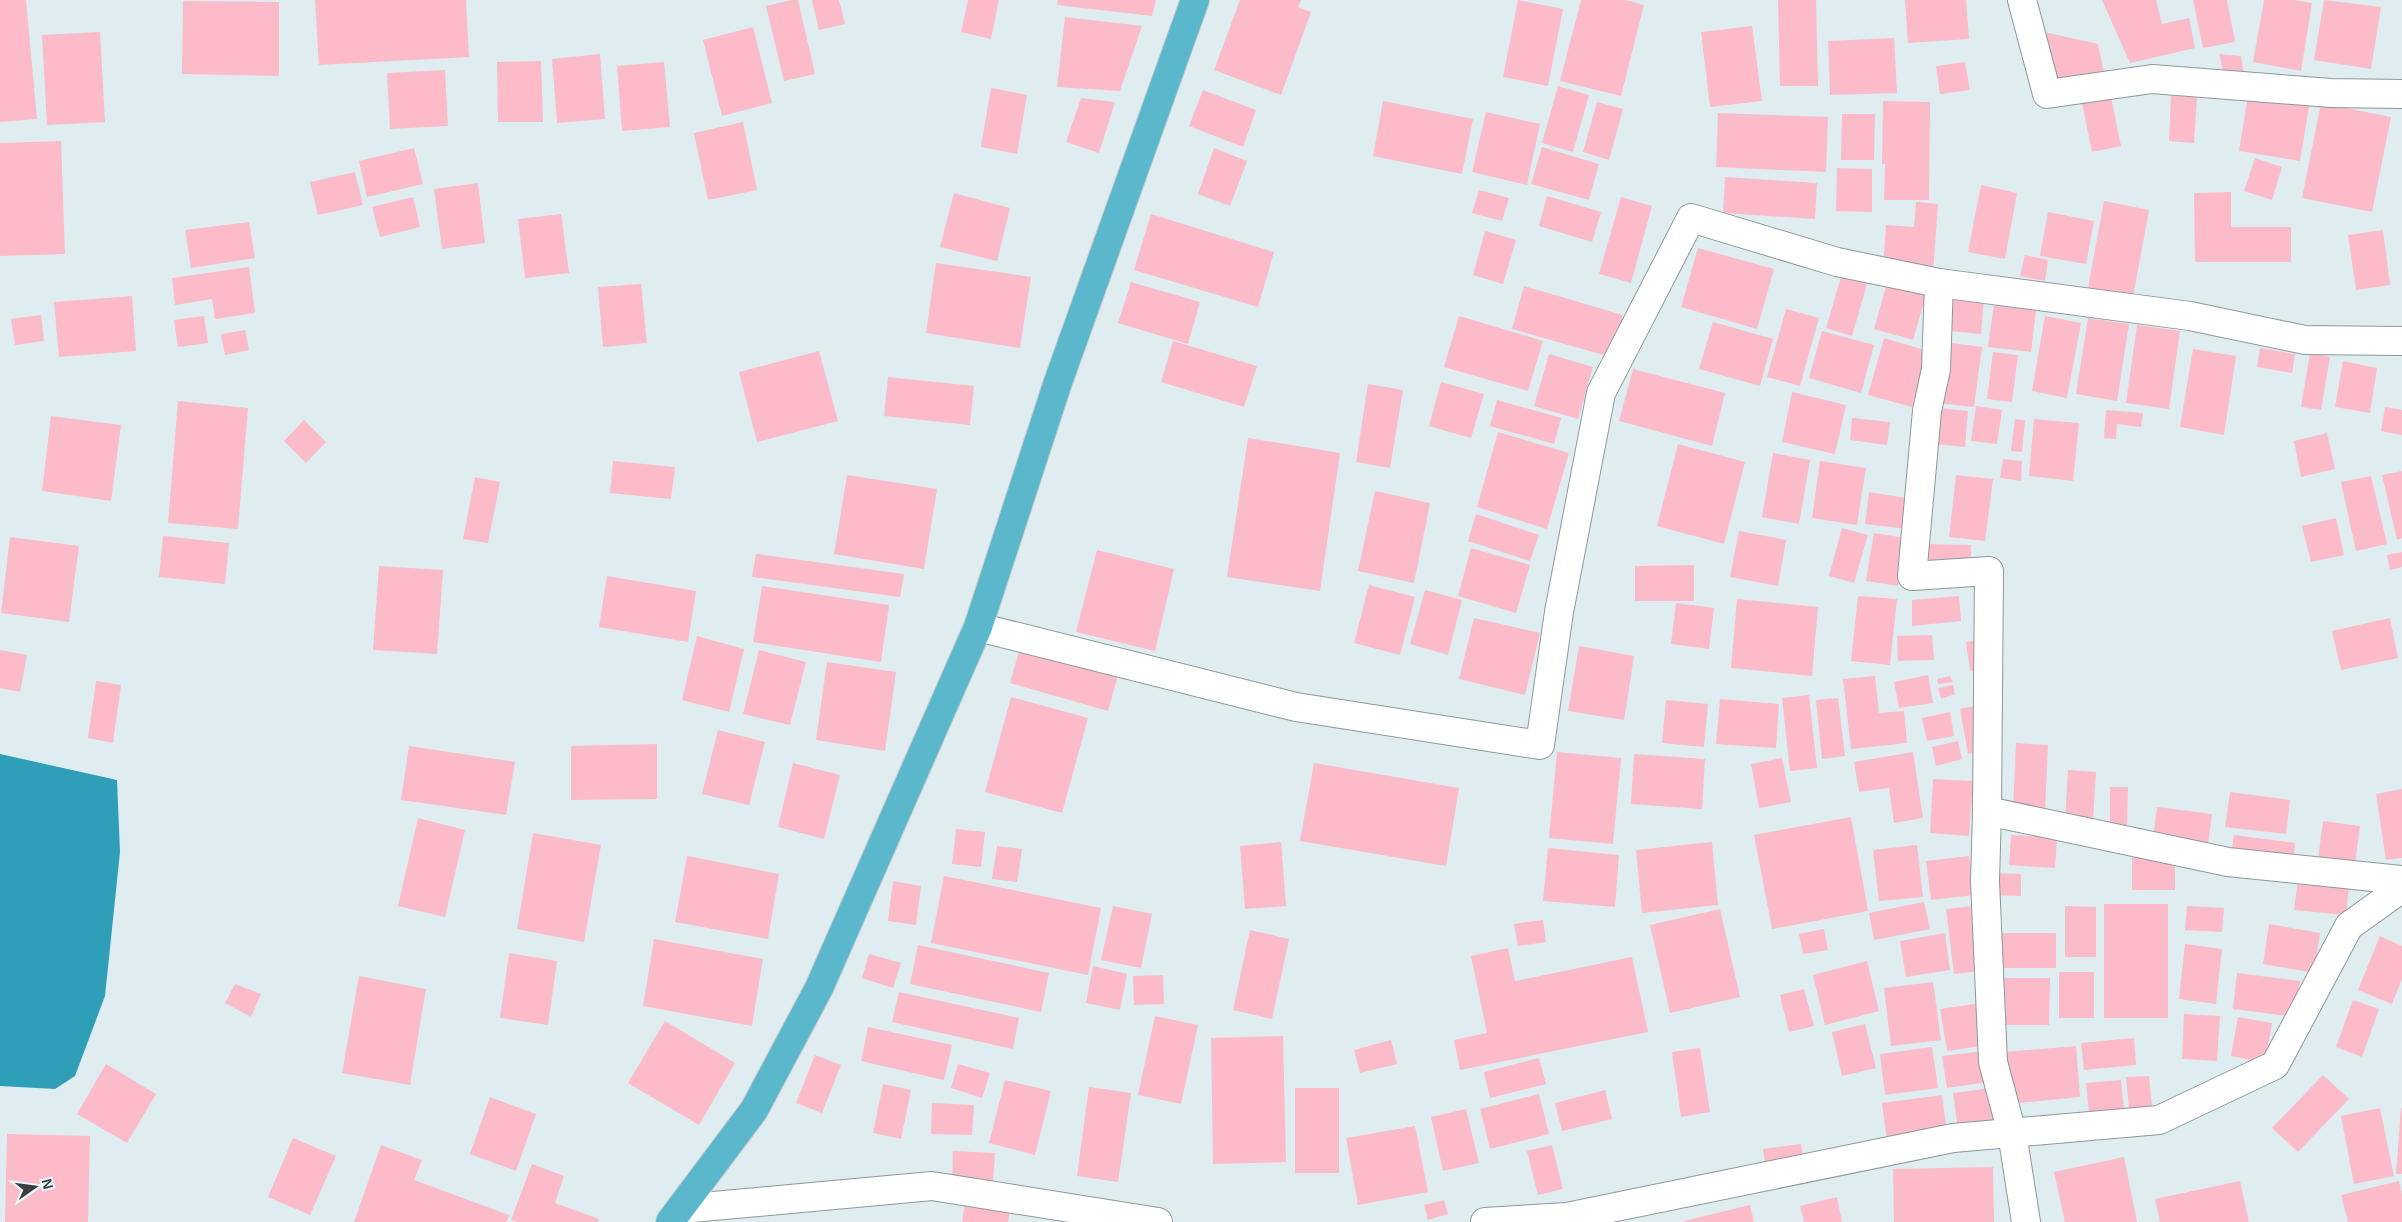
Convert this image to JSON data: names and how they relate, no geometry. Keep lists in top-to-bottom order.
{
  "north": "right"
}
